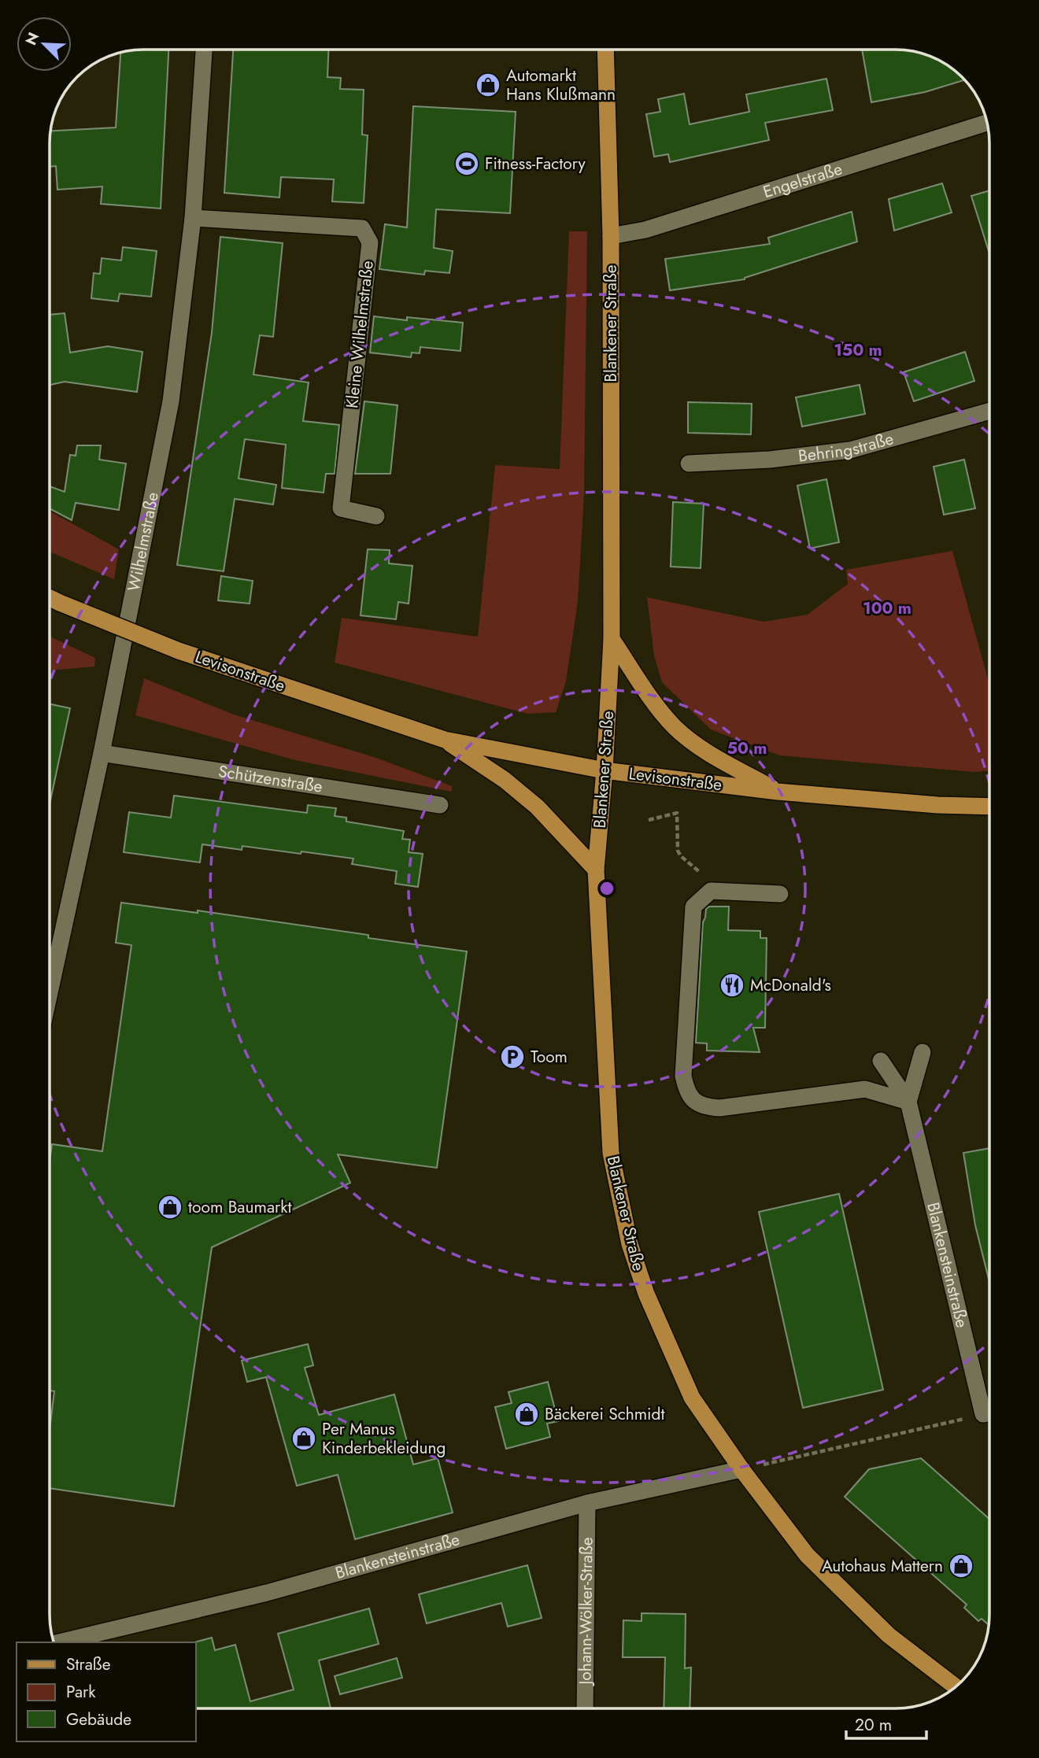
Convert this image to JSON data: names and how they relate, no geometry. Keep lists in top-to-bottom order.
{
  "streets": {
    "main road": ["Blankener Straße", "Levisonstraße"],
    "street": [
      "Engelstraße",
      "Kleine Wilhelmstraße",
      "Behringstraße",
      "Wilhelmstraße",
      "Schützenstraße",
      "Blankensteinstraße",
      "Johann-Wölker-Straße"
    ]
  },
  "crossings": [
    ["Engelstraße", "Blankener Straße"],
    ["Blankener Straße", "Levisonstraße"],
    ["Blankener Straße", "Blankensteinstraße"],
    ["Kleine Wilhelmstraße", "Wilhelmstraße"],
    ["Wilhelmstraße", "Schützenstraße"],
    ["Blankensteinstraße", "Johann-Wölker-Straße"]
  ],
  "places": {
    "shop": [
      "Automarkt Hans Klußmann",
      "toom Baumarkt",
      "Bäckerei Schmidt",
      "Per Manus Kinderbekleidung",
      "Autohaus Mattern"
    ],
    "sports": ["Fitness-Factory"],
    "restaurant": ["McDonald's"],
    "parking": ["Toom"]
  },
  "legend": ["Straße", "Park", "Gebäude"],
  "scale_bar": "20 m",
  "north": "top left",
  "rings": ["150 m", "100 m", "50 m"]
}
